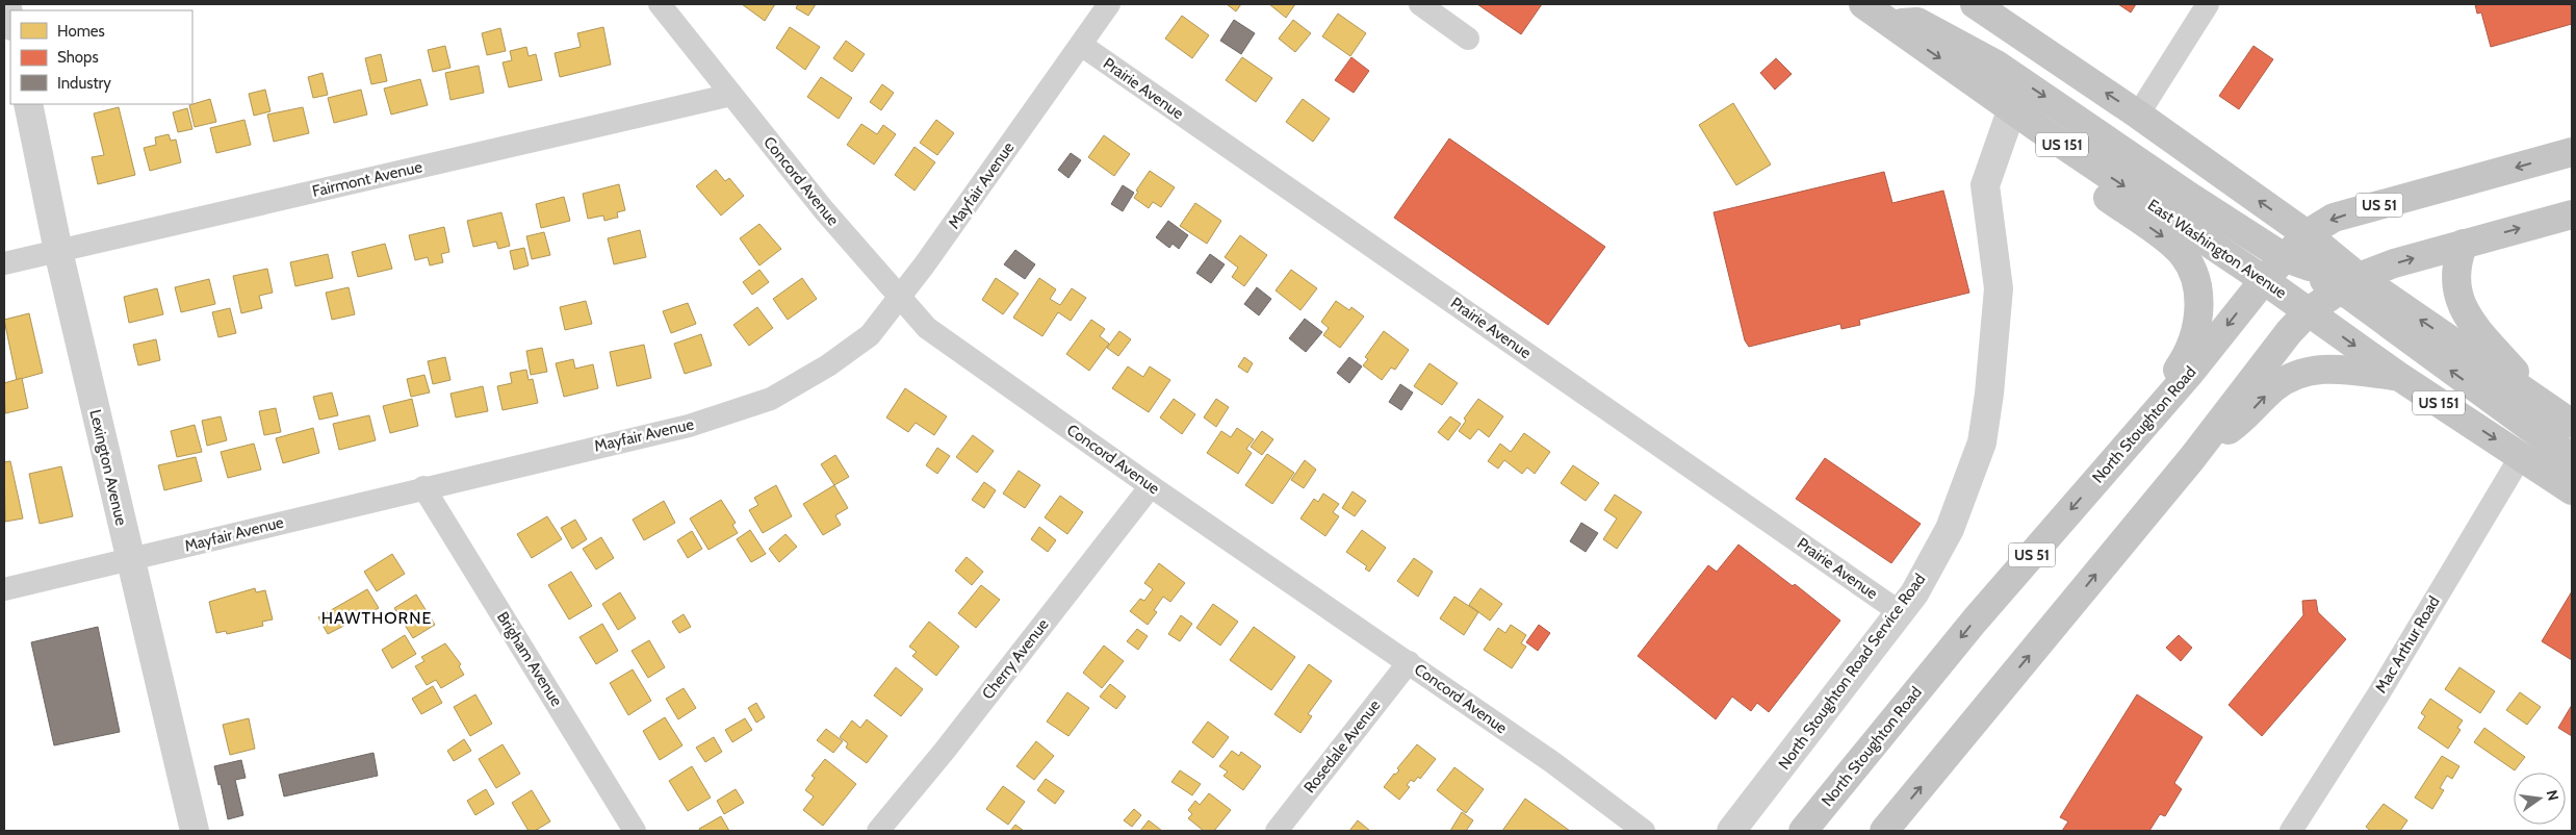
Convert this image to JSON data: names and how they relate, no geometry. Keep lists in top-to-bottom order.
{
  "streets": {
    "main road": [
      "US 151",
      "US 51",
      "East Washington Avenue",
      "North Stoughton Road"
    ],
    "street": [
      "Prairie Avenue",
      "Fairmont Avenue",
      "Concord Avenue",
      "Mayfair Avenue",
      "Lexington Avenue",
      "Mac Arthur Road",
      "Brigham Avenue",
      "Cherry Avenue",
      "North Stoughton Road Service Road",
      "Rosedale Avenue"
    ]
  },
  "crossings": [
    ["Prairie Avenue", "Mayfair Avenue"],
    ["Prairie Avenue", "North Stoughton Road Service Road"],
    ["Fairmont Avenue", "Concord Avenue"],
    ["Fairmont Avenue", "Lexington Avenue"],
    ["Concord Avenue", "Mayfair Avenue"],
    ["Concord Avenue", "Cherry Avenue"],
    ["Concord Avenue", "Rosedale Avenue"],
    ["Mayfair Avenue", "Lexington Avenue"],
    ["Mayfair Avenue", "Brigham Avenue"],
    ["East Washington Avenue", "North Stoughton Road"],
    ["East Washington Avenue", "Mac Arthur Road"],
    ["East Washington Avenue", "North Stoughton Road Service Road"]
  ],
  "districts": ["HAWTHORNE"],
  "legend": ["Homes", "Shops", "Industry"],
  "north": "right"
}
